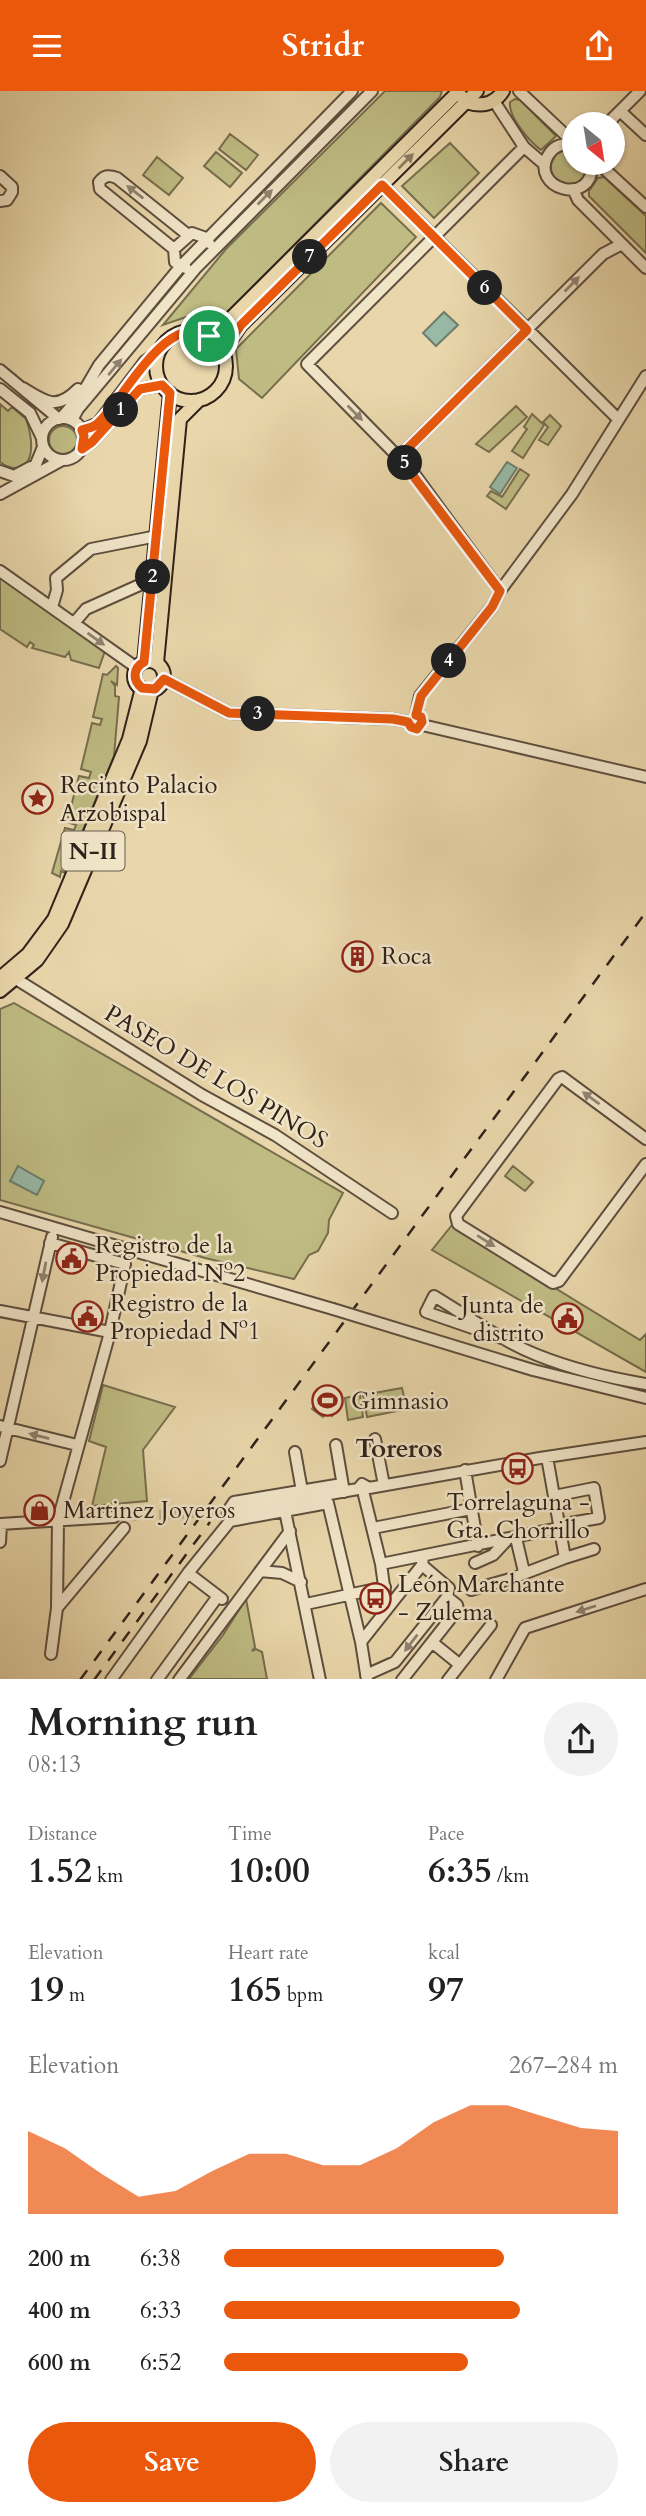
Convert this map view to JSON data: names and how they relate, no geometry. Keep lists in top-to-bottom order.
{
  "streets": {
    "main road": ["N-II"],
    "street": ["PASEO DE LOS PINOS"]
  },
  "crossings": [
    ["N-II", "PASEO DE LOS PINOS"]
  ],
  "districts": ["Toreros"],
  "places": {
    "place": ["Recinto Palacio Arzobispal"],
    "building": ["Roca"],
    "public building": ["Registro de la Propiedad Nº2", "Registro de la Propiedad Nº1", "Junta de distrito"],
    "sports": ["Gimnasio"],
    "bus stop": ["Torrelaguna - Gta. Chorrillo", "León Marchante - Zulema"],
    "shop": ["Martinez Joyeros"]
  },
  "north": "bottom right",
  "page": {
    "header": "Stridr",
    "pins": [
      "7",
      "6",
      "1",
      "5",
      "2",
      "4",
      "3"
    ],
    "heading": ["Morning run", "08:13"],
    "stats": [
      ["Distance", "1.52 km"],
      ["Time", "10:00"],
      ["Pace", "6:35 /km"],
      ["Elevation", "19 m"],
      ["Heart rate", "165 bpm"],
      ["kcal", "97"]
    ],
    "chart": ["Elevation", "267–284 m"],
    "list": [
      {
        "name": "200 m",
        "note": "6:38"
      },
      {
        "name": "400 m",
        "note": "6:33"
      },
      {
        "name": "600 m",
        "note": "6:52"
      }
    ],
    "buttons": ["Save", "Share"]
  }
}
